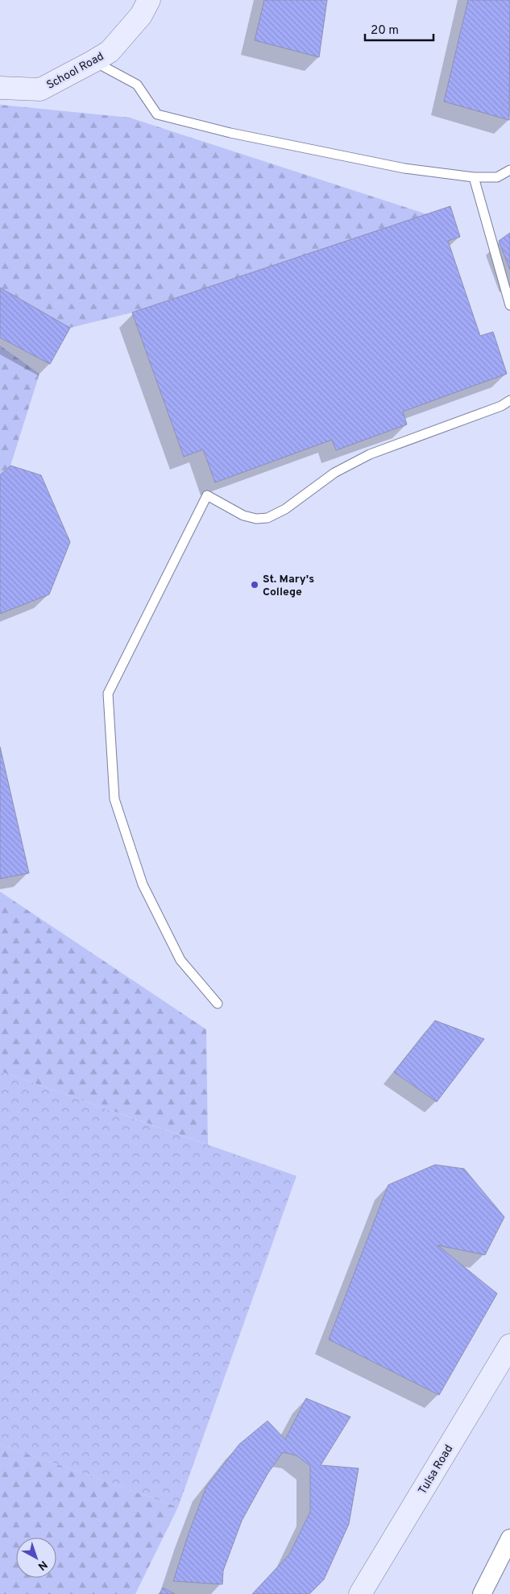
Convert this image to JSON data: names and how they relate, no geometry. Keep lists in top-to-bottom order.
{
  "streets": {
    "main road": ["School Road", "Tulsa Road"]
  },
  "places": ["St. Mary's College"],
  "scale_bar": "20 m",
  "north": "bottom right"
}
